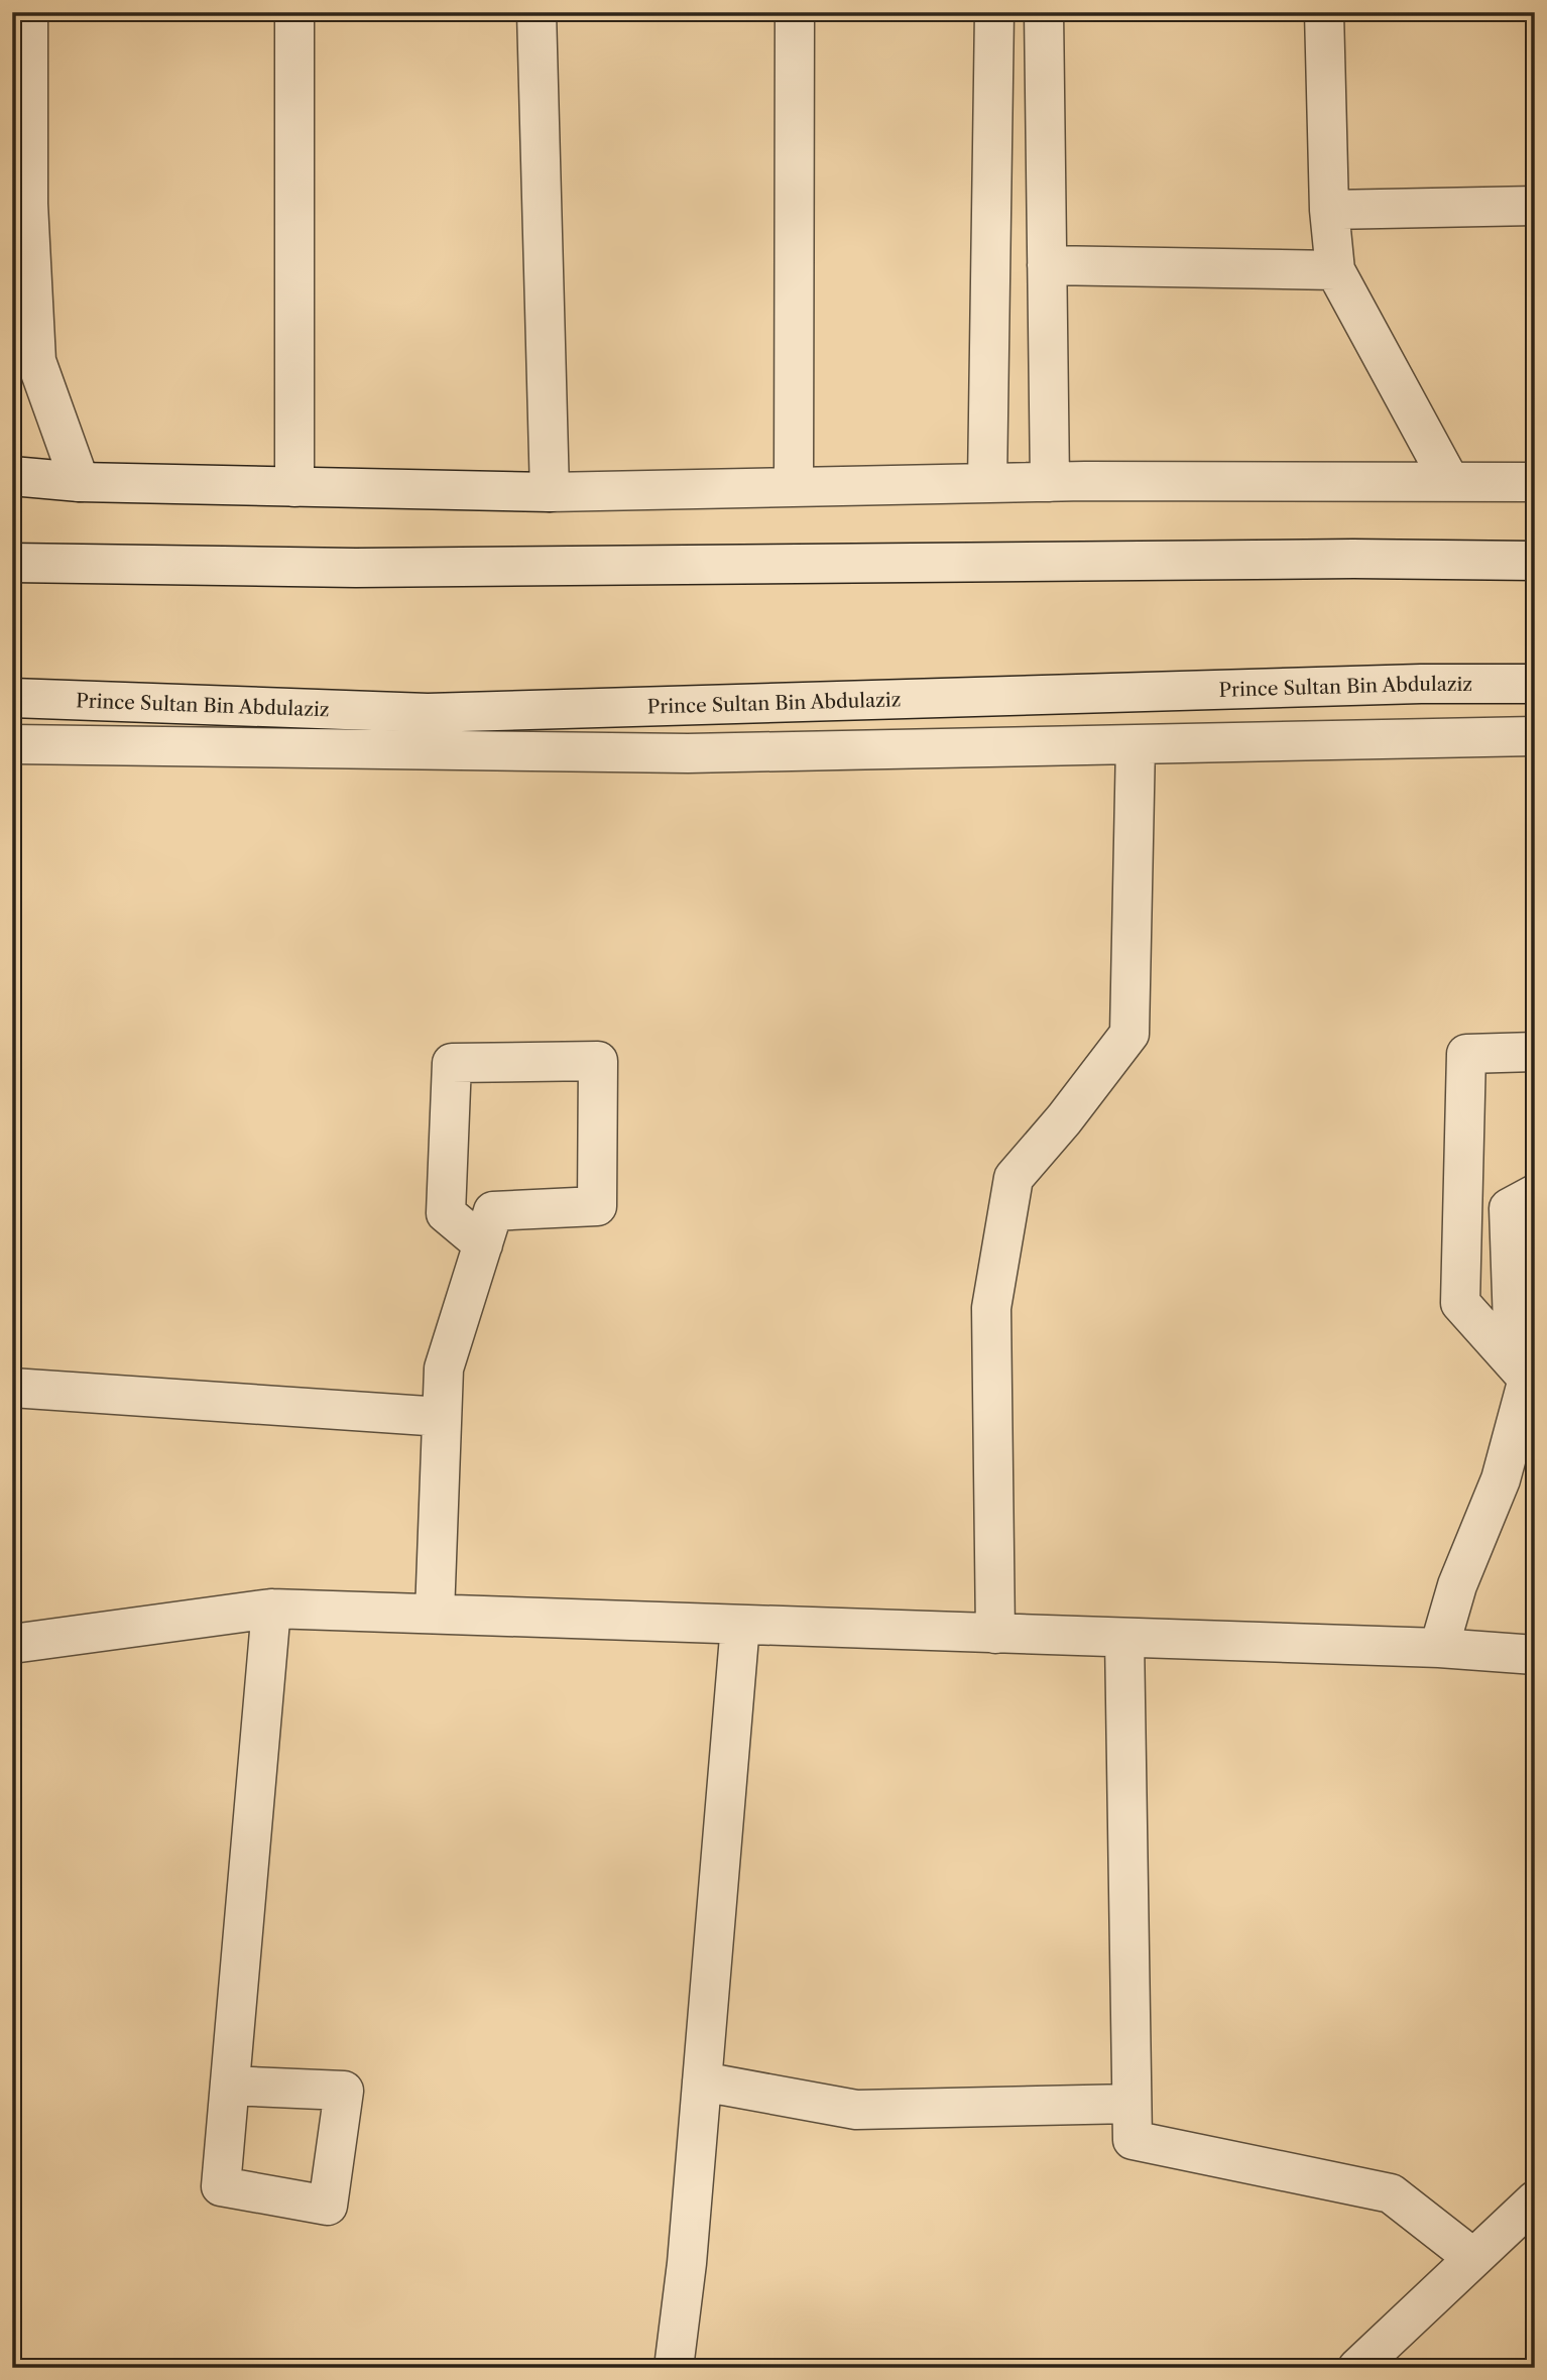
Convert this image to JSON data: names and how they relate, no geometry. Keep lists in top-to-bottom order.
{
  "streets": {
    "street": ["Prince Sultan Bin Abdulaziz"]
  }
}
